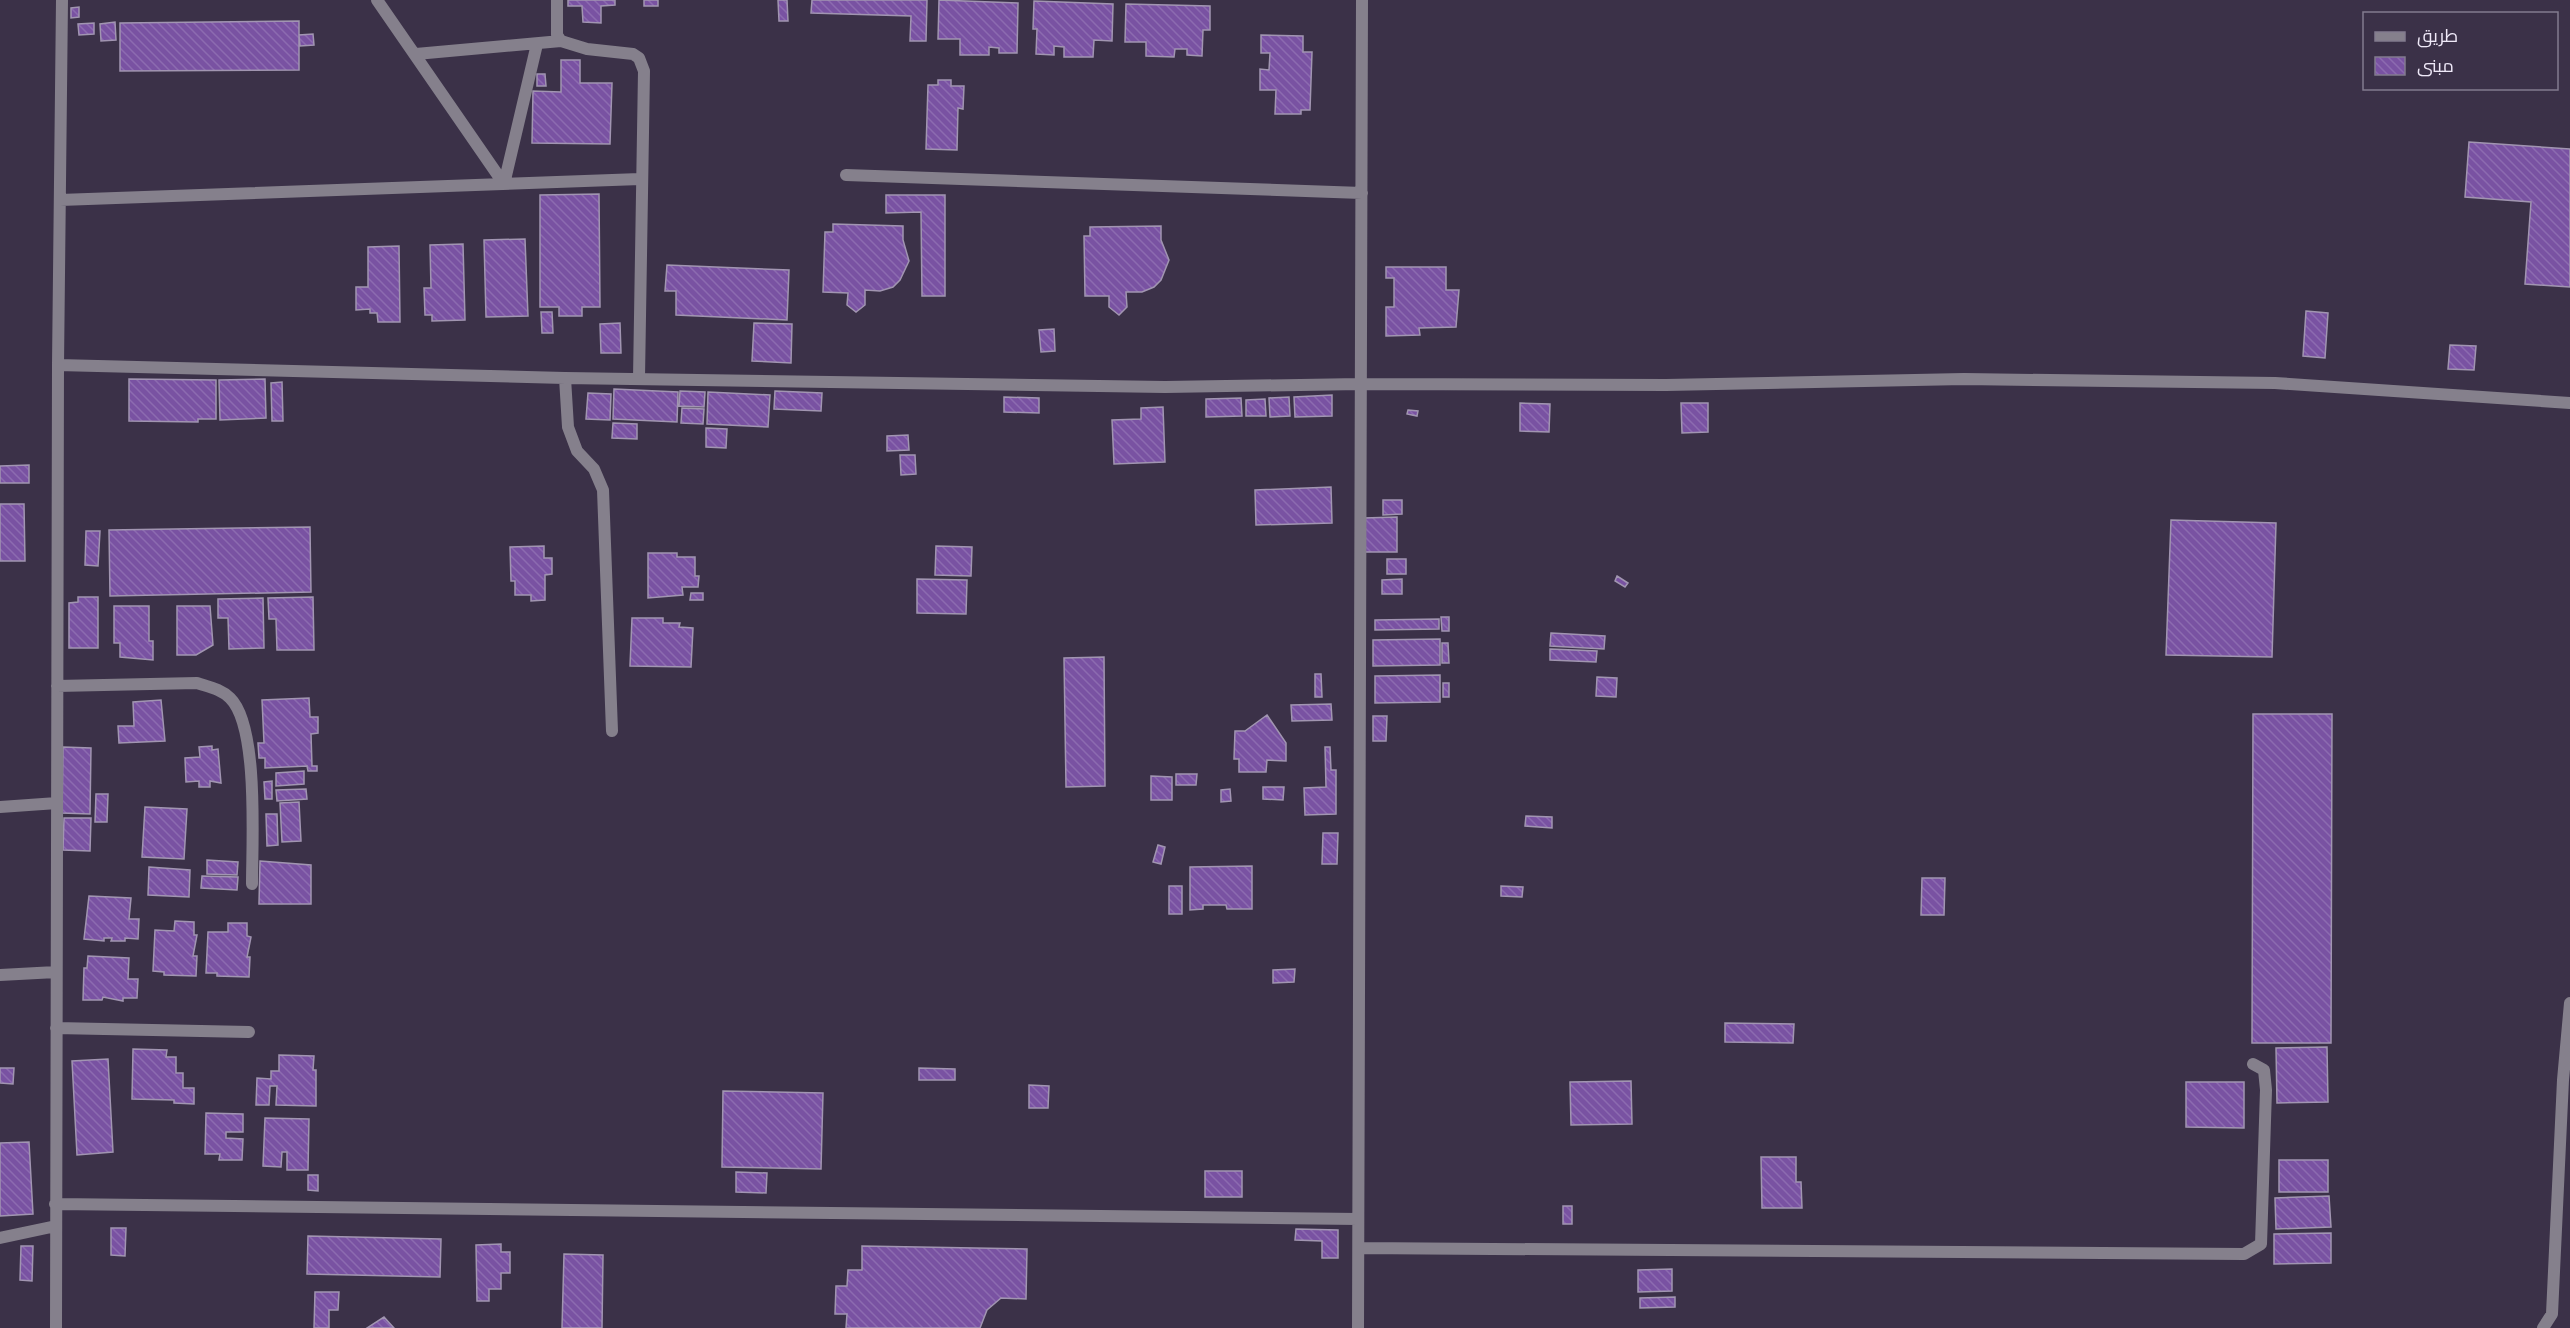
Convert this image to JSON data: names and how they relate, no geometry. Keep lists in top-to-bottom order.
{
  "legend": ["طريق", "مبنى"]
}
